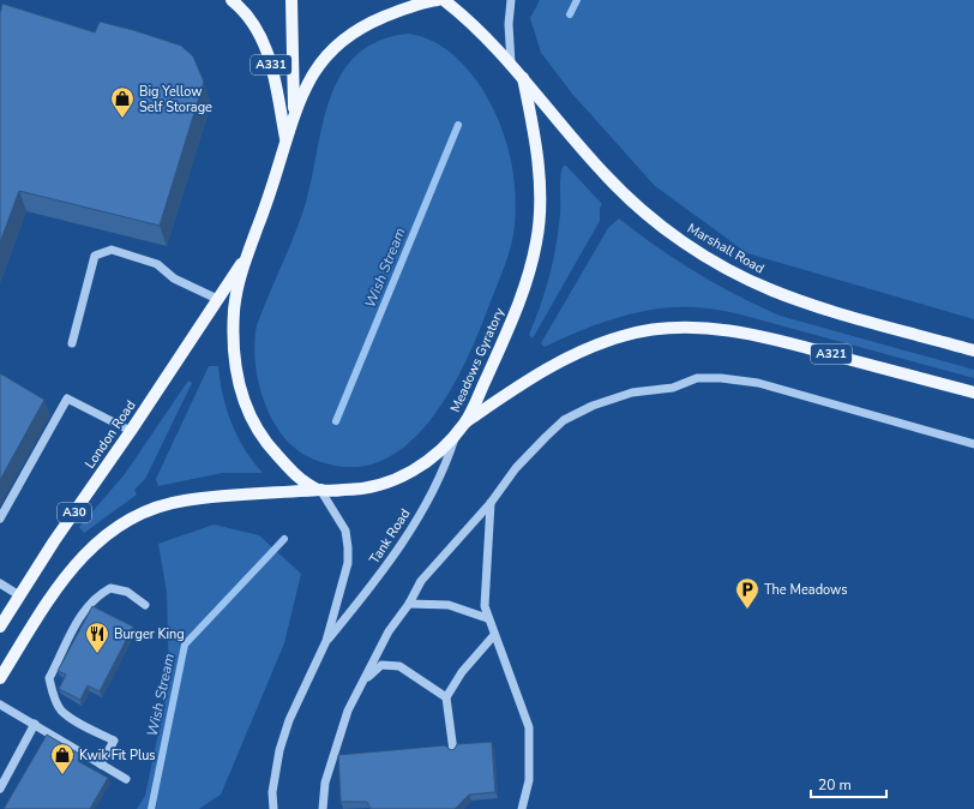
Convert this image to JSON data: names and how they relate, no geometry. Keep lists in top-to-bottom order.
{
  "streets": {
    "main road": [
      "A331",
      "Marshall Road",
      "A321",
      "Meadows Gyratory",
      "London Road",
      "A30"
    ],
    "street": ["Tank Road"]
  },
  "crossings": [
    ["Marshall Road", "Meadows Gyratory"],
    ["A321", "Meadows Gyratory"],
    ["Meadows Gyratory", "A30"],
    ["Meadows Gyratory", "Tank Road"],
    ["A30", "Tank Road"]
  ],
  "water": ["Wish Stream"],
  "places": {
    "shop": ["Big Yellow Self Storage", "Kwik Fit Plus"],
    "parking": ["The Meadows"],
    "restaurant": ["Burger King"]
  },
  "scale_bar": "20 m"
}
